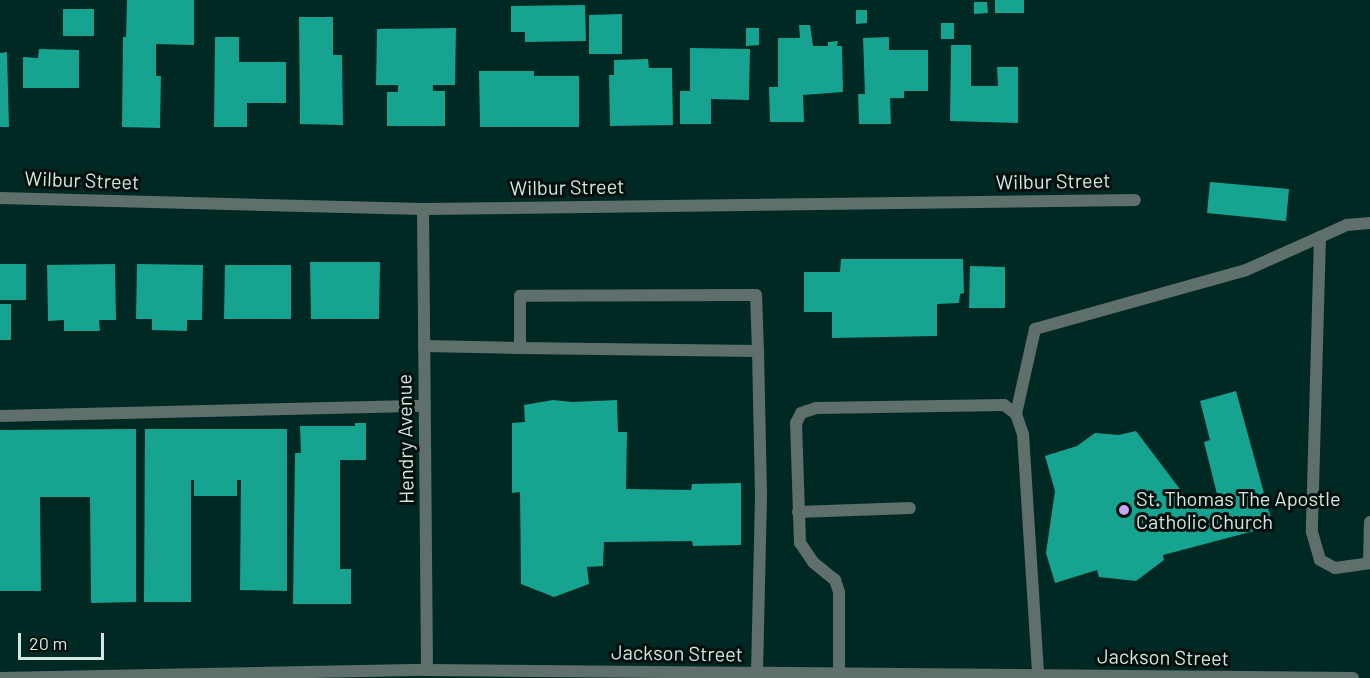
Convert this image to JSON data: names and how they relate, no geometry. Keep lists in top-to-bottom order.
{
  "streets": {
    "street": ["Wilbur Street", "Hendry Avenue", "Jackson Street"]
  },
  "crossings": [
    ["Wilbur Street", "Hendry Avenue"],
    ["Hendry Avenue", "Jackson Street"]
  ],
  "places": ["St. Thomas The Apostle Catholic Church"],
  "scale_bar": "20 m"
}
